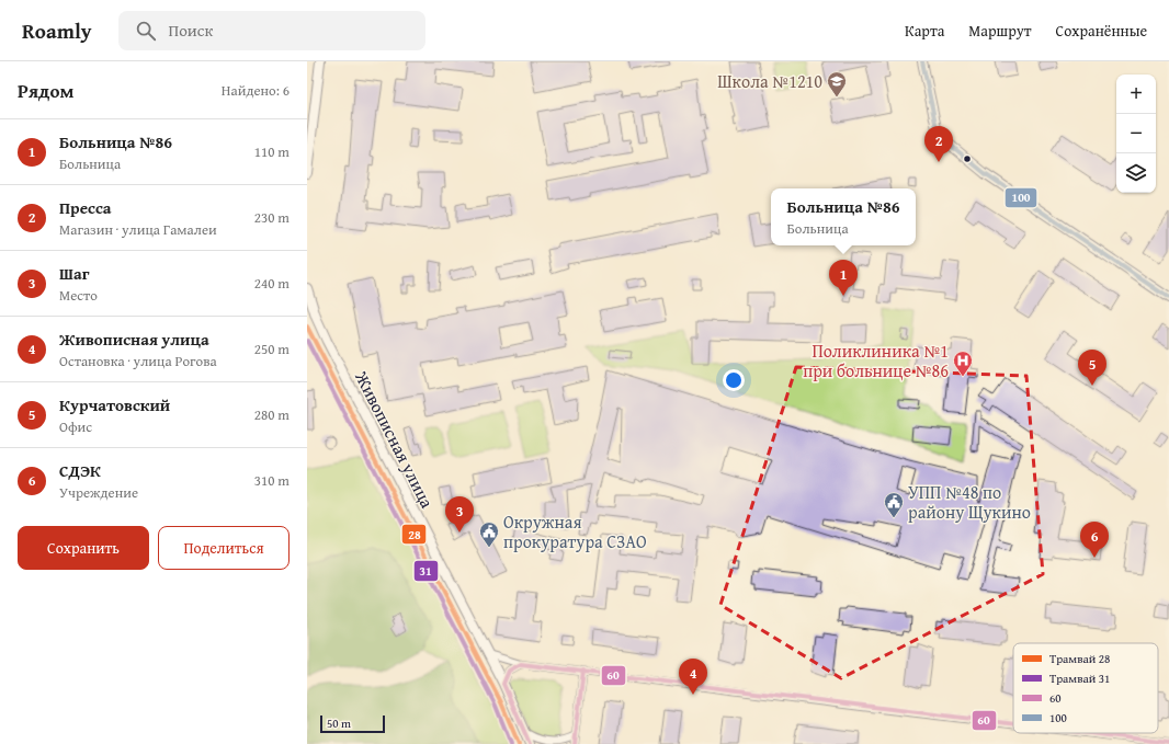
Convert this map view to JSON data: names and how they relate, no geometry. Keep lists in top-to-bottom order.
{
  "streets": {
    "street": ["Живописная улица"]
  },
  "places": {
    "school or university": ["Школа №1210"],
    "hospital": ["Поликлиника №1 при больнице №86"],
    "public building": ["УПП №48 по району Щукино", "Окружная прокуратура СЗАО"]
  },
  "lines": [
    "transit line 100",
    "tram line 28",
    "tram line 31",
    "transit line 60"
  ],
  "legend": [
    "Трамвай 28",
    "Трамвай 31",
    "60",
    "100"
  ],
  "scale_bar": "50 m",
  "page": {
    "header": "Roamly",
    "search": "Поиск",
    "nav": ["Карта", "Маршрут", "Сохранённые"],
    "heading": ["Рядом", "Найдено: 6"],
    "map_buttons": ["+", "−"],
    "list": [
      {
        "mark": "1",
        "name": "Больница №86",
        "note": "Больница",
        "value": "110 m"
      },
      {
        "mark": "2",
        "name": "Пресса",
        "note": "Магазин · улица Гамалеи",
        "value": "230 m"
      },
      {
        "mark": "3",
        "name": "Шаг",
        "note": "Место",
        "value": "240 m"
      },
      {
        "mark": "4",
        "name": "Живописная улица",
        "note": "Остановка · улица Рогова",
        "value": "250 m"
      },
      {
        "mark": "5",
        "name": "Курчатовский",
        "note": "Офис",
        "value": "280 m"
      },
      {
        "mark": "6",
        "name": "СДЭК",
        "note": "Учреждение",
        "value": "310 m"
      }
    ],
    "pins": [
      "2",
      "1",
      "5",
      "3",
      "6",
      "4"
    ],
    "popup": ["Больница №86", "Больница"],
    "buttons": ["Сохранить", "Поделиться"],
    "scale": "50 m"
  }
}
